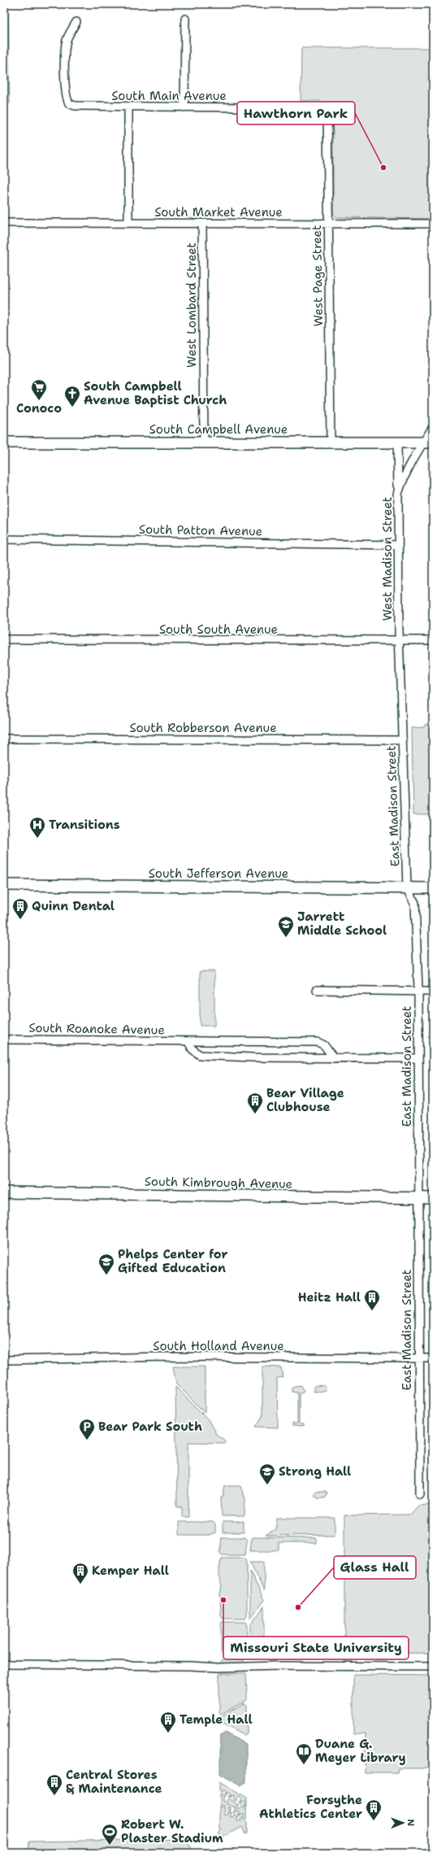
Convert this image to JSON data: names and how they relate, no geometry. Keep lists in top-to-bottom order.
{
  "streets": {
    "main road": ["South Campbell Avenue", "South Jefferson Avenue", "South Kimbrough Avenue"],
    "street": [
      "South Main Avenue",
      "South Market Avenue",
      "West Page Street",
      "West Lombard Street",
      "South Patton Avenue",
      "West Madison Street",
      "South South Avenue",
      "South Robberson Avenue",
      "East Madison Street",
      "South Roanoke Avenue",
      "South Holland Avenue"
    ]
  },
  "crossings": [
    ["South Main Avenue", "West Page Street"],
    ["South Market Avenue", "West Page Street"],
    ["South Market Avenue", "West Lombard Street"],
    ["West Page Street", "South Campbell Avenue"],
    ["West Lombard Street", "South Campbell Avenue"],
    ["South Campbell Avenue", "West Madison Street"],
    ["South Patton Avenue", "West Madison Street"],
    ["West Madison Street", "South South Avenue"],
    ["West Madison Street", "East Madison Street"],
    ["South South Avenue", "East Madison Street"],
    ["South Robberson Avenue", "East Madison Street"],
    ["East Madison Street", "South Jefferson Avenue"],
    ["East Madison Street", "South Kimbrough Avenue"],
    ["East Madison Street", "South Holland Avenue"]
  ],
  "places": {
    "other": ["Hawthorn Park", "Missouri State University", "Glass Hall"],
    "supermarket": ["Conoco"],
    "church": ["South Campbell Avenue Baptist Church"],
    "hospital": ["Transitions"],
    "building": [
      "Quinn Dental",
      "Bear Village Clubhouse",
      "Heitz Hall",
      "Kemper Hall",
      "Temple Hall",
      "Central Stores & Maintenance",
      "Forsythe Athletics Center"
    ],
    "school or university": ["Jarrett Middle School", "Phelps Center for Gifted Education", "Strong Hall"],
    "parking": ["Bear Park South"],
    "library": ["Duane G. Meyer Library"],
    "sports": ["Robert W. Plaster Stadium"]
  },
  "north": "right"
}
